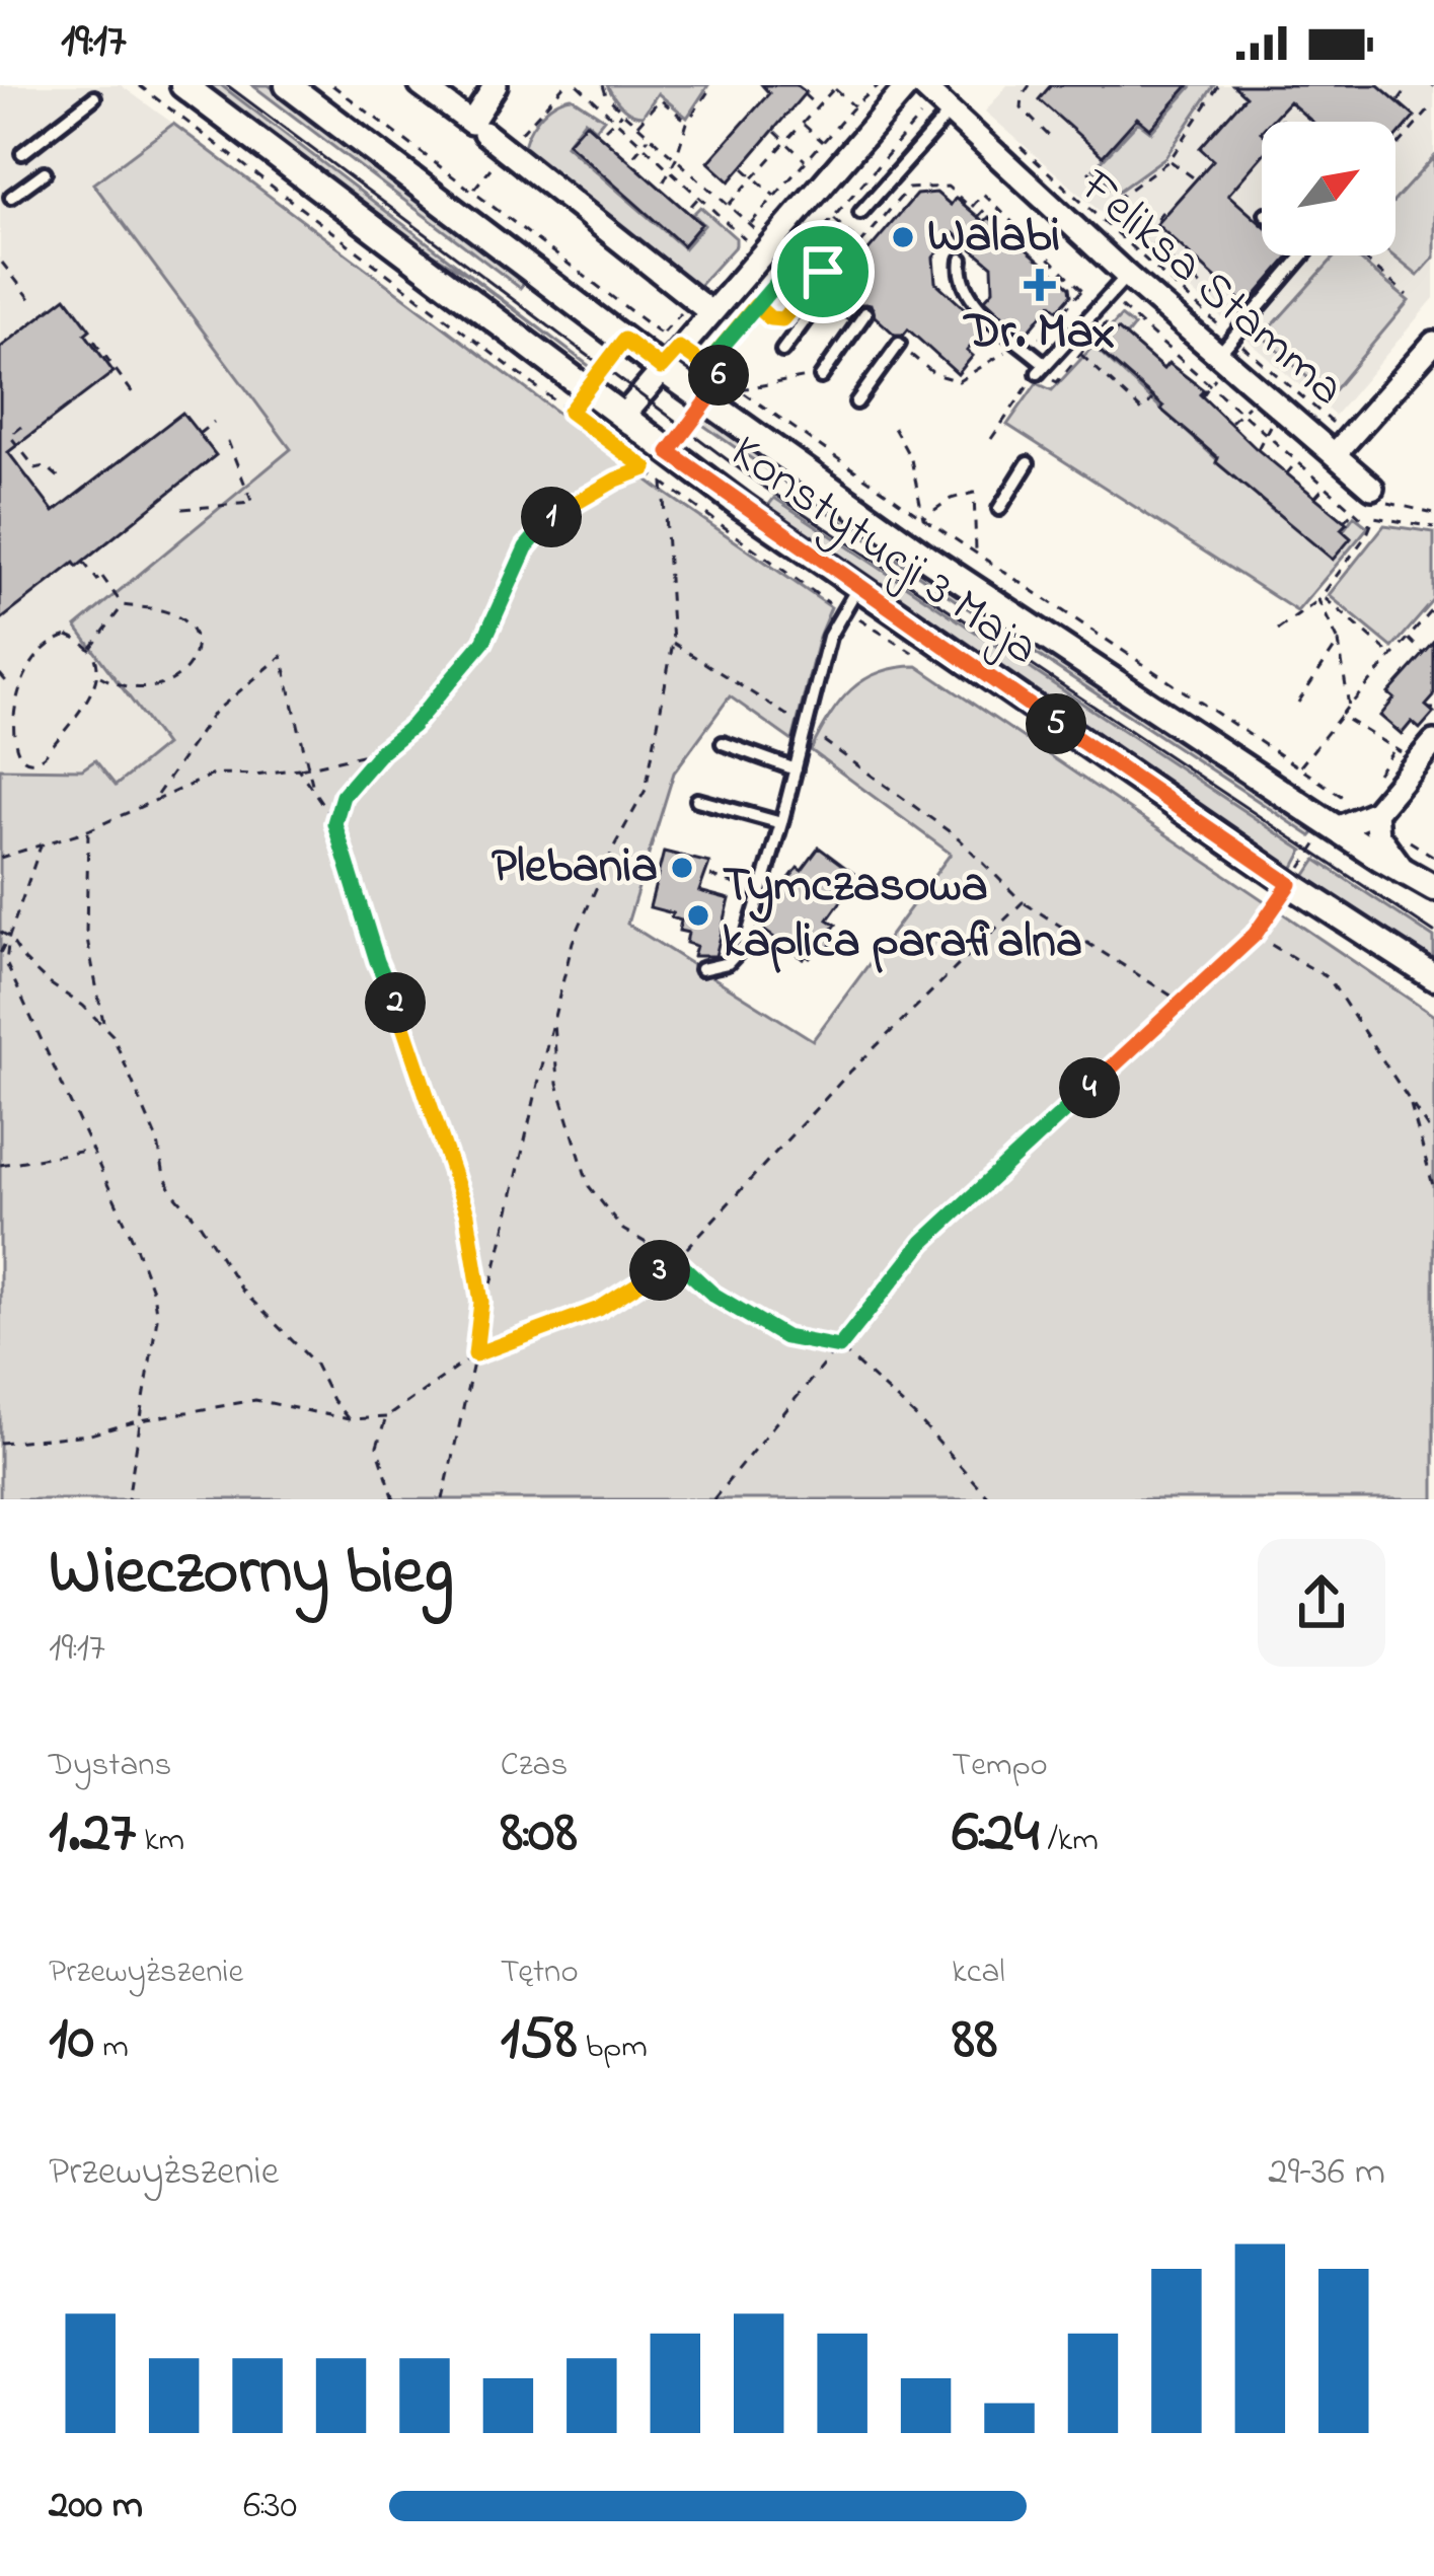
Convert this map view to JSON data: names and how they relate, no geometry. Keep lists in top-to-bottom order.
{
  "streets": {
    "street": ["Feliksa Stamma", "Konstytucji 3 Maja"]
  },
  "places": {
    "other": ["Walabi", "Plebania", "Tymczasowa kaplica parafialna"],
    "health": ["Dr. Max"]
  },
  "north": "top right",
  "page": {
    "status": "19:17",
    "pins": [
      "6",
      "1",
      "5",
      "2",
      "4",
      "3"
    ],
    "heading": ["Wieczorny bieg", "19:17"],
    "stats": [
      ["Dystans", "1.27 km"],
      ["Czas", "8:08"],
      ["Tempo", "6:24 /km"],
      ["Przewyższenie", "10 m"],
      ["Tętno", "158 bpm"],
      ["kcal", "88"]
    ],
    "chart": ["Przewyższenie", "29–36 m"],
    "list": [
      {
        "name": "200 m",
        "note": "6:30"
      }
    ]
  }
}
